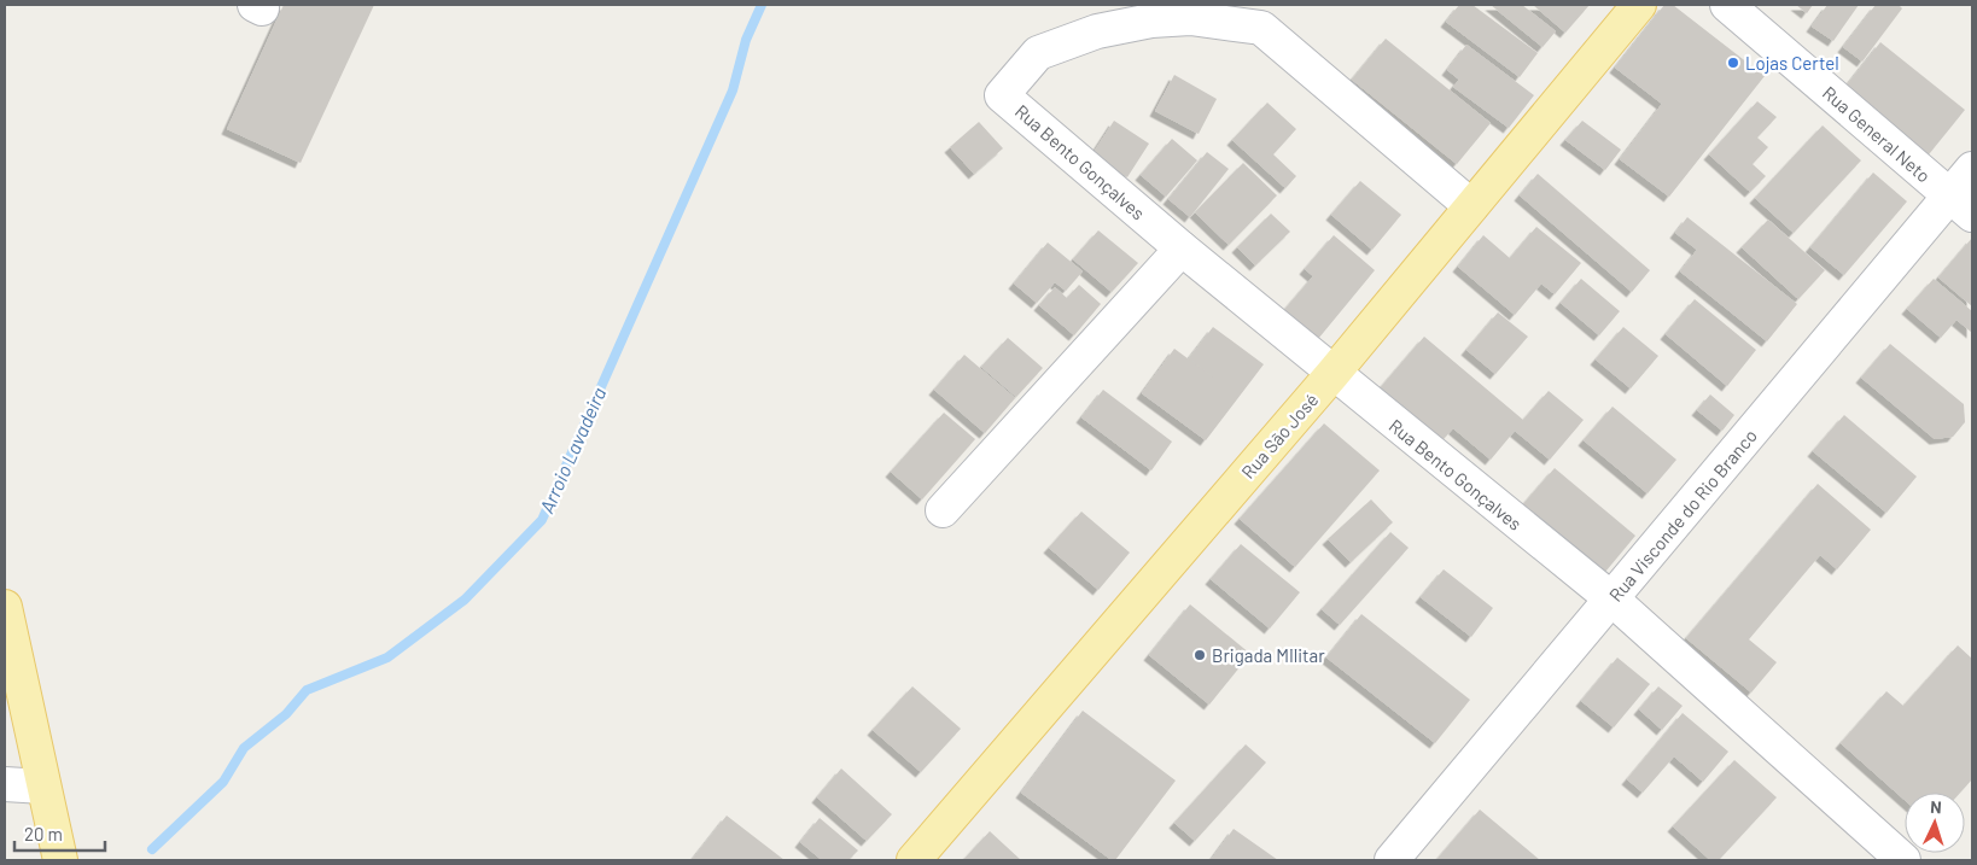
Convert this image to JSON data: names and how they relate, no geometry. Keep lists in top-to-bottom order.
{
  "streets": {
    "main road": ["Rua São José"],
    "street": ["Rua General Neto", "Rua Bento Gonçalves", "Rua Visconde do Rio Branco"]
  },
  "crossings": [
    ["Rua General Neto", "Rua Visconde do Rio Branco"],
    ["Rua Bento Gonçalves", "Rua São José"],
    ["Rua Bento Gonçalves", "Rua Visconde do Rio Branco"]
  ],
  "water": ["Arroio Lavadeira"],
  "places": ["Lojas Certel", "Brigada MIlitar"],
  "scale_bar": "20 m",
  "north": "top"
}
